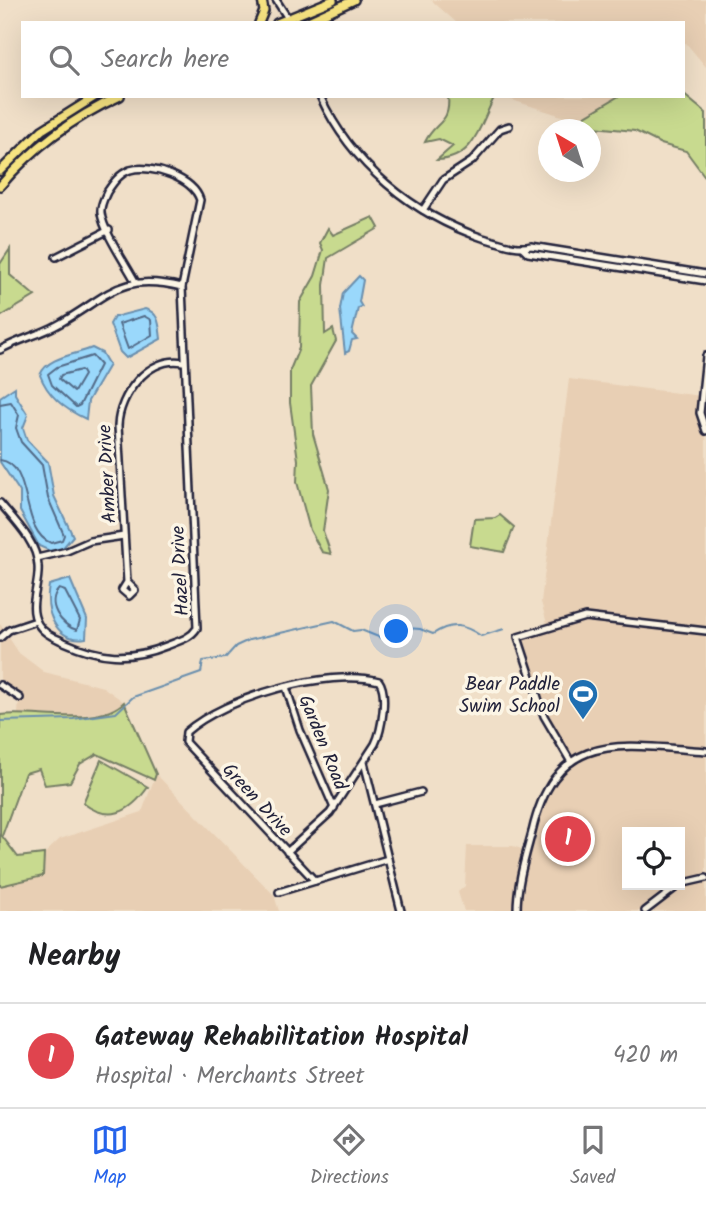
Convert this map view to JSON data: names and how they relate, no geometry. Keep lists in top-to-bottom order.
{
  "streets": {
    "street": [
      "Amber Drive",
      "Hazel Drive",
      "Garden Road",
      "Green Drive"
    ]
  },
  "crossings": [
    ["Amber Drive", "Hazel Drive"],
    ["Garden Road", "Green Drive"]
  ],
  "places": {
    "sports": ["Bear Paddle Swim School"]
  },
  "north": "top left",
  "page": {
    "search": "Search here",
    "pins": "1",
    "heading": "Nearby",
    "list": [
      {
        "mark": "1",
        "name": "Gateway Rehabilitation Hospital",
        "note": "Hospital · Merchants Street",
        "value": "420 m"
      }
    ],
    "nav": ["Map", "Directions", "Saved"]
  }
}
